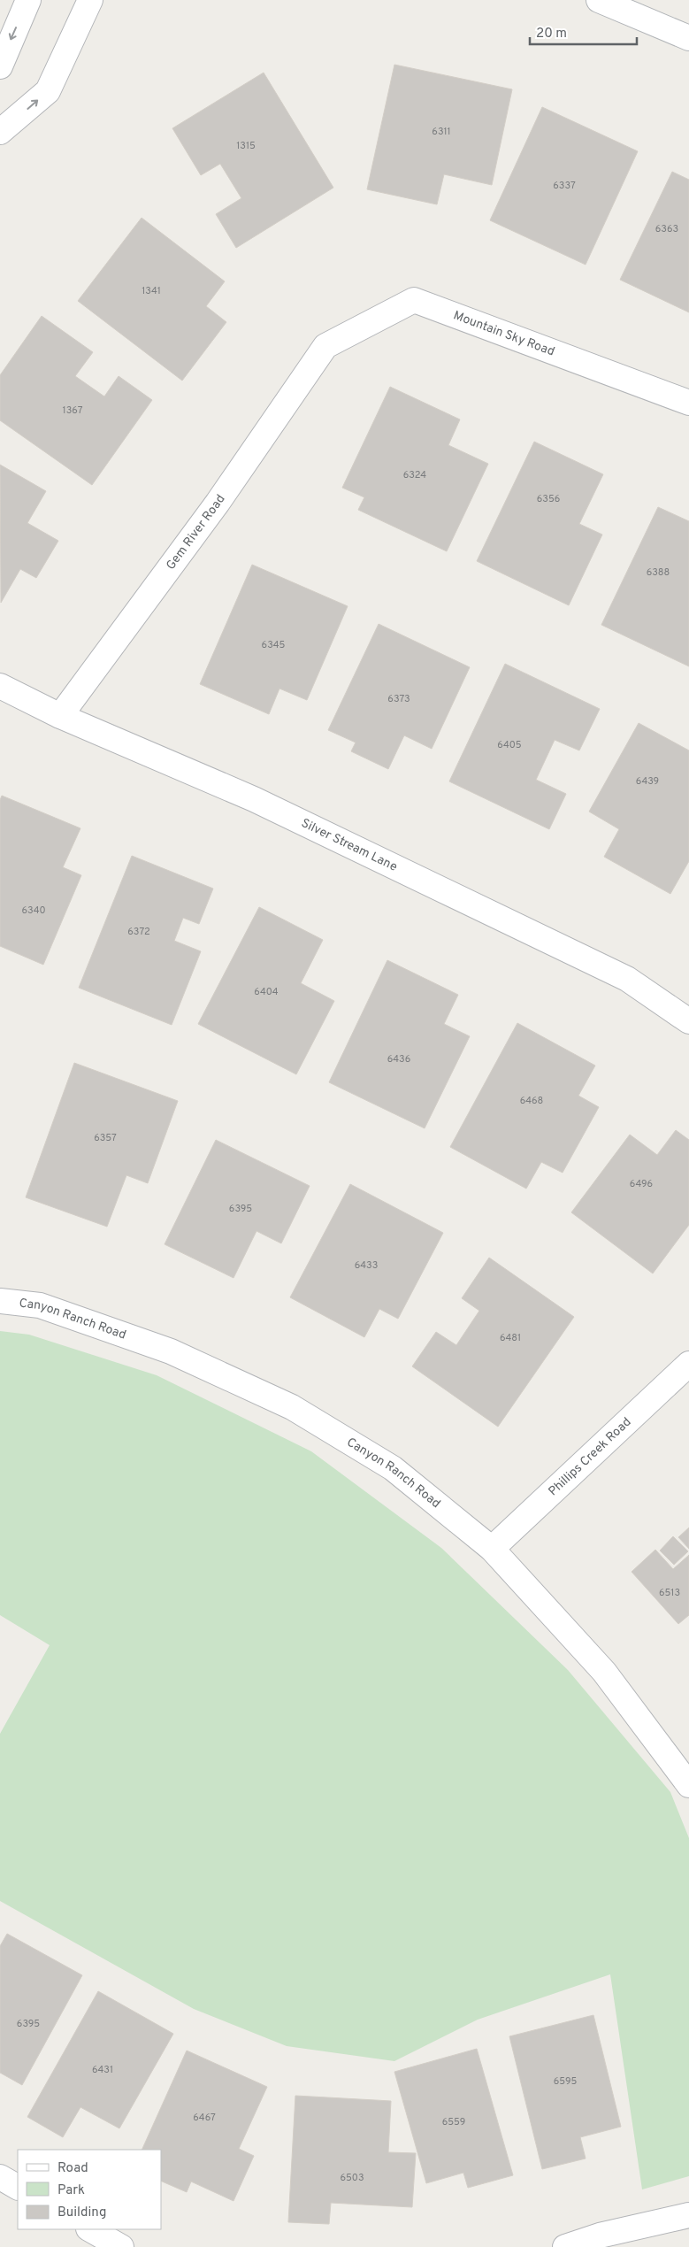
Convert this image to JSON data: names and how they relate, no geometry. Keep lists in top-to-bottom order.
{
  "streets": {
    "street": [
      "Mountain Sky Road",
      "Gem River Road",
      "Silver Stream Lane",
      "Canyon Ranch Road",
      "Phillips Creek Road"
    ]
  },
  "crossings": [
    ["Mountain Sky Road", "Gem River Road"],
    ["Gem River Road", "Silver Stream Lane"],
    ["Canyon Ranch Road", "Phillips Creek Road"]
  ],
  "house_numbers": [
    "6311",
    "1315",
    "6337",
    "6363",
    "1341",
    "1367",
    "6324",
    "6356",
    "6388",
    "6345",
    "6373",
    "6405",
    "6439",
    "6340",
    "6372",
    "6404",
    "6436",
    "6468",
    "6357",
    "6496",
    "6395",
    "6433",
    "6481",
    "6513",
    "6395",
    "6431",
    "6595",
    "6467",
    "6559",
    "6503"
  ],
  "legend": ["Road", "Park", "Building"],
  "scale_bar": "20 m"
}
